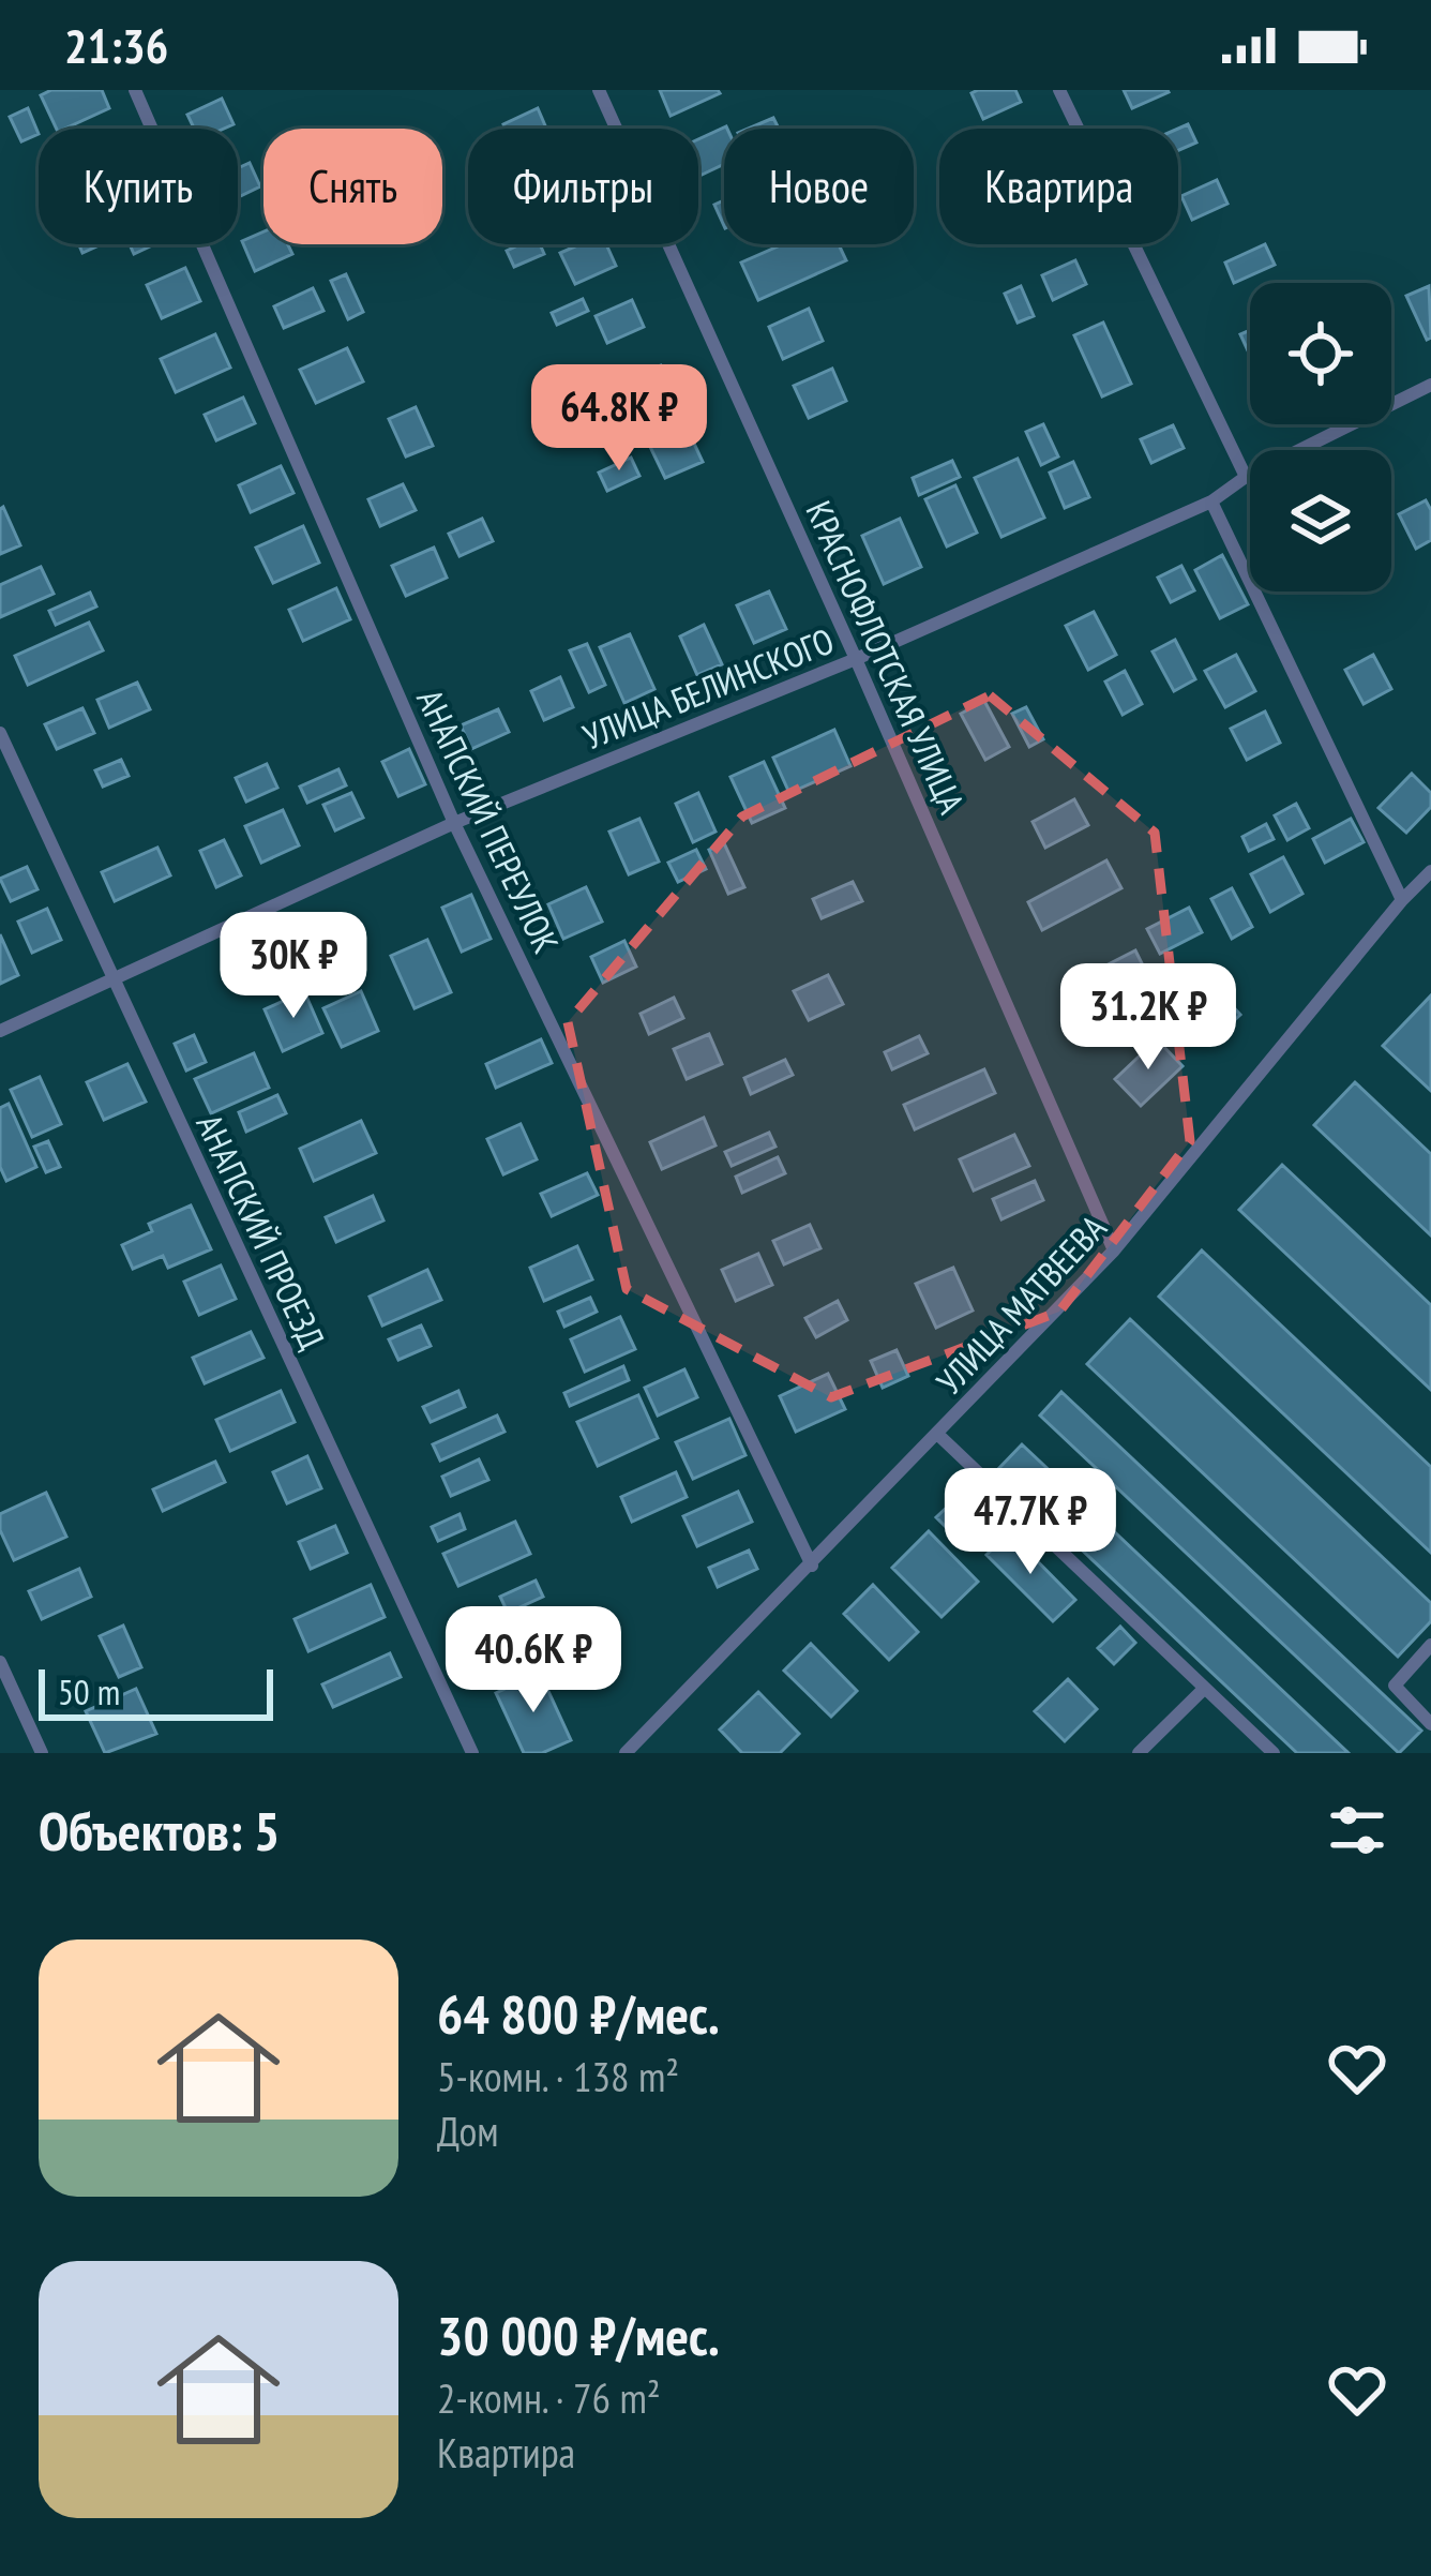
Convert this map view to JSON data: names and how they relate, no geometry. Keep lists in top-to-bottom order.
{
  "streets": {
    "lane": [
      "КРАСНОФЛОТСКАЯ УЛИЦА",
      "УЛИЦА БЕЛИНСКОГО",
      "АНАПСКИЙ ПЕРЕУЛОК",
      "АНАПСКИЙ ПРОЕЗД",
      "УЛИЦА МАТВЕЕВА"
    ]
  },
  "crossings": [
    ["КРАСНОФЛОТСКАЯ УЛИЦА", "УЛИЦА БЕЛИНСКОГО"],
    ["КРАСНОФЛОТСКАЯ УЛИЦА", "УЛИЦА МАТВЕЕВА"],
    ["УЛИЦА БЕЛИНСКОГО", "АНАПСКИЙ ПЕРЕУЛОК"],
    ["УЛИЦА БЕЛИНСКОГО", "АНАПСКИЙ ПРОЕЗД"],
    ["АНАПСКИЙ ПЕРЕУЛОК", "УЛИЦА МАТВЕЕВА"]
  ],
  "scale_bar": "50 m",
  "page": {
    "status": "21:36",
    "chip": [
      "Купить",
      "Снять",
      "Фильтры",
      "Новое",
      "Квартира"
    ],
    "price": [
      "64.8K ₽",
      "30K ₽",
      "31.2K ₽",
      "47.7K ₽",
      "40.6K ₽"
    ],
    "scale": "50 m",
    "heading": "Объектов: 5",
    "list": [
      {
        "name": "64 800 ₽/мес.",
        "note": "5-комн. · 138 m² · Дом"
      },
      {
        "name": "30 000 ₽/мес.",
        "note": "2-комн. · 76 m² · Квартира"
      }
    ]
  }
}
